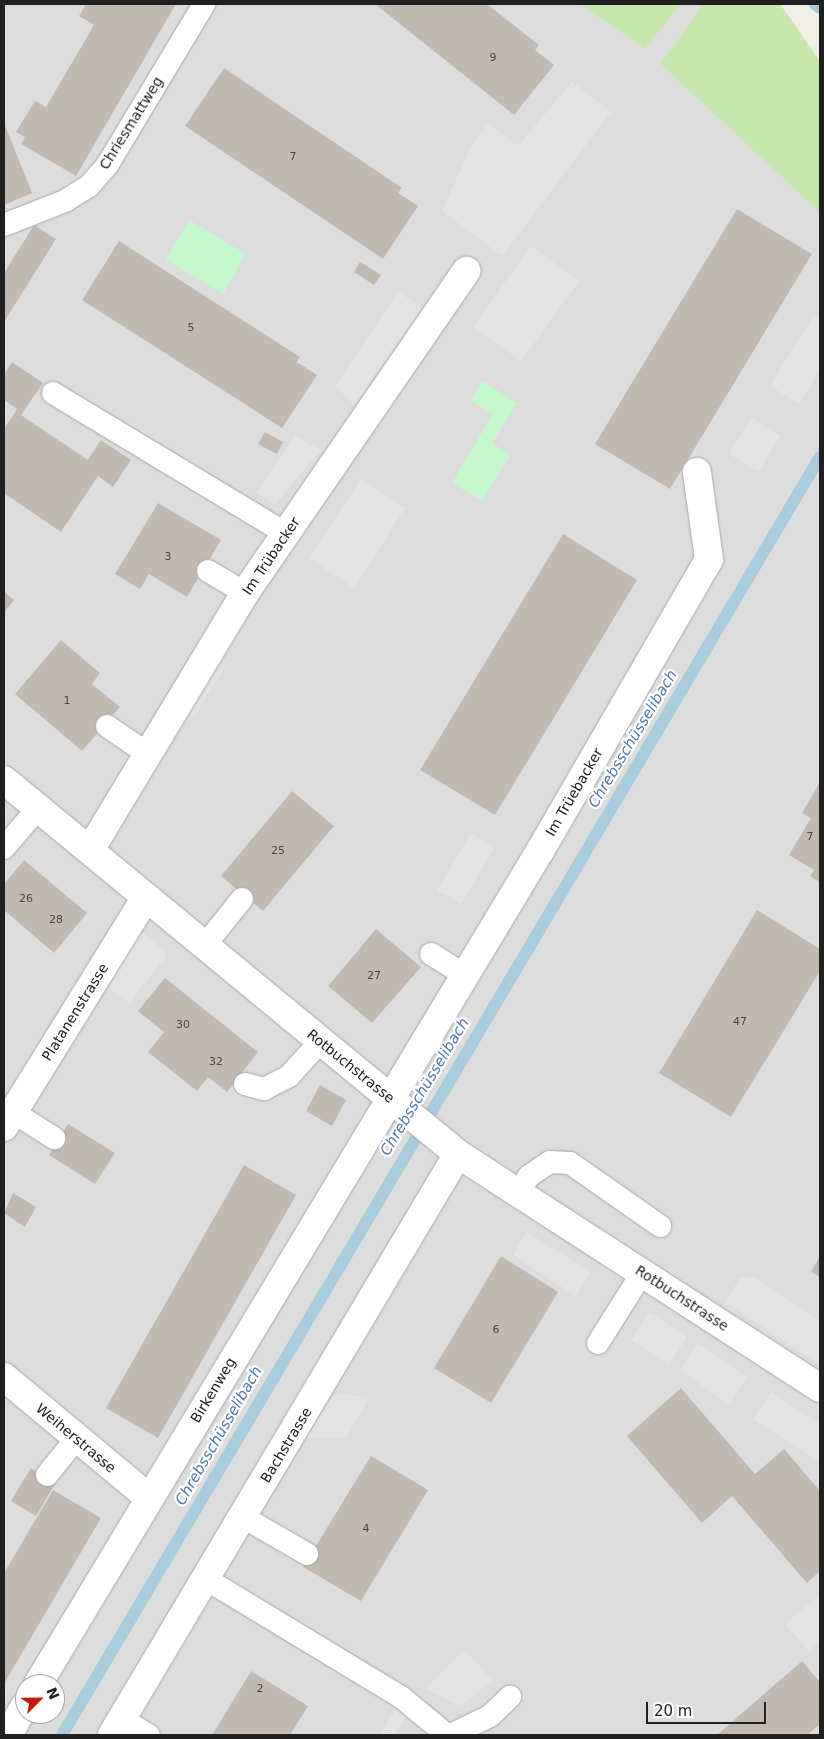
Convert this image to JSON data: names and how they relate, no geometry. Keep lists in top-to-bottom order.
{
  "streets": {
    "street": [
      "Im Trübacker",
      "Im Trüebacker",
      "Platanenstrasse",
      "Rotbuchstrasse",
      "Birkenweg",
      "Weiherstrasse",
      "Bachstrasse"
    ],
    "lane": ["Chriesmattweg"]
  },
  "crossings": [
    ["Im Trübacker", "Rotbuchstrasse"],
    ["Im Trüebacker", "Rotbuchstrasse"],
    ["Im Trüebacker", "Birkenweg"],
    ["Platanenstrasse", "Rotbuchstrasse"],
    ["Rotbuchstrasse", "Birkenweg"],
    ["Rotbuchstrasse", "Bachstrasse"],
    ["Birkenweg", "Weiherstrasse"]
  ],
  "water": ["Chrebsschüsselibach"],
  "house_numbers": [
    "9",
    "7",
    "5",
    "3",
    "1",
    "7",
    "25",
    "26",
    "28",
    "27",
    "47",
    "30",
    "32",
    "6",
    "4",
    "2"
  ],
  "scale_bar": "20 m",
  "north": "top right"
}
